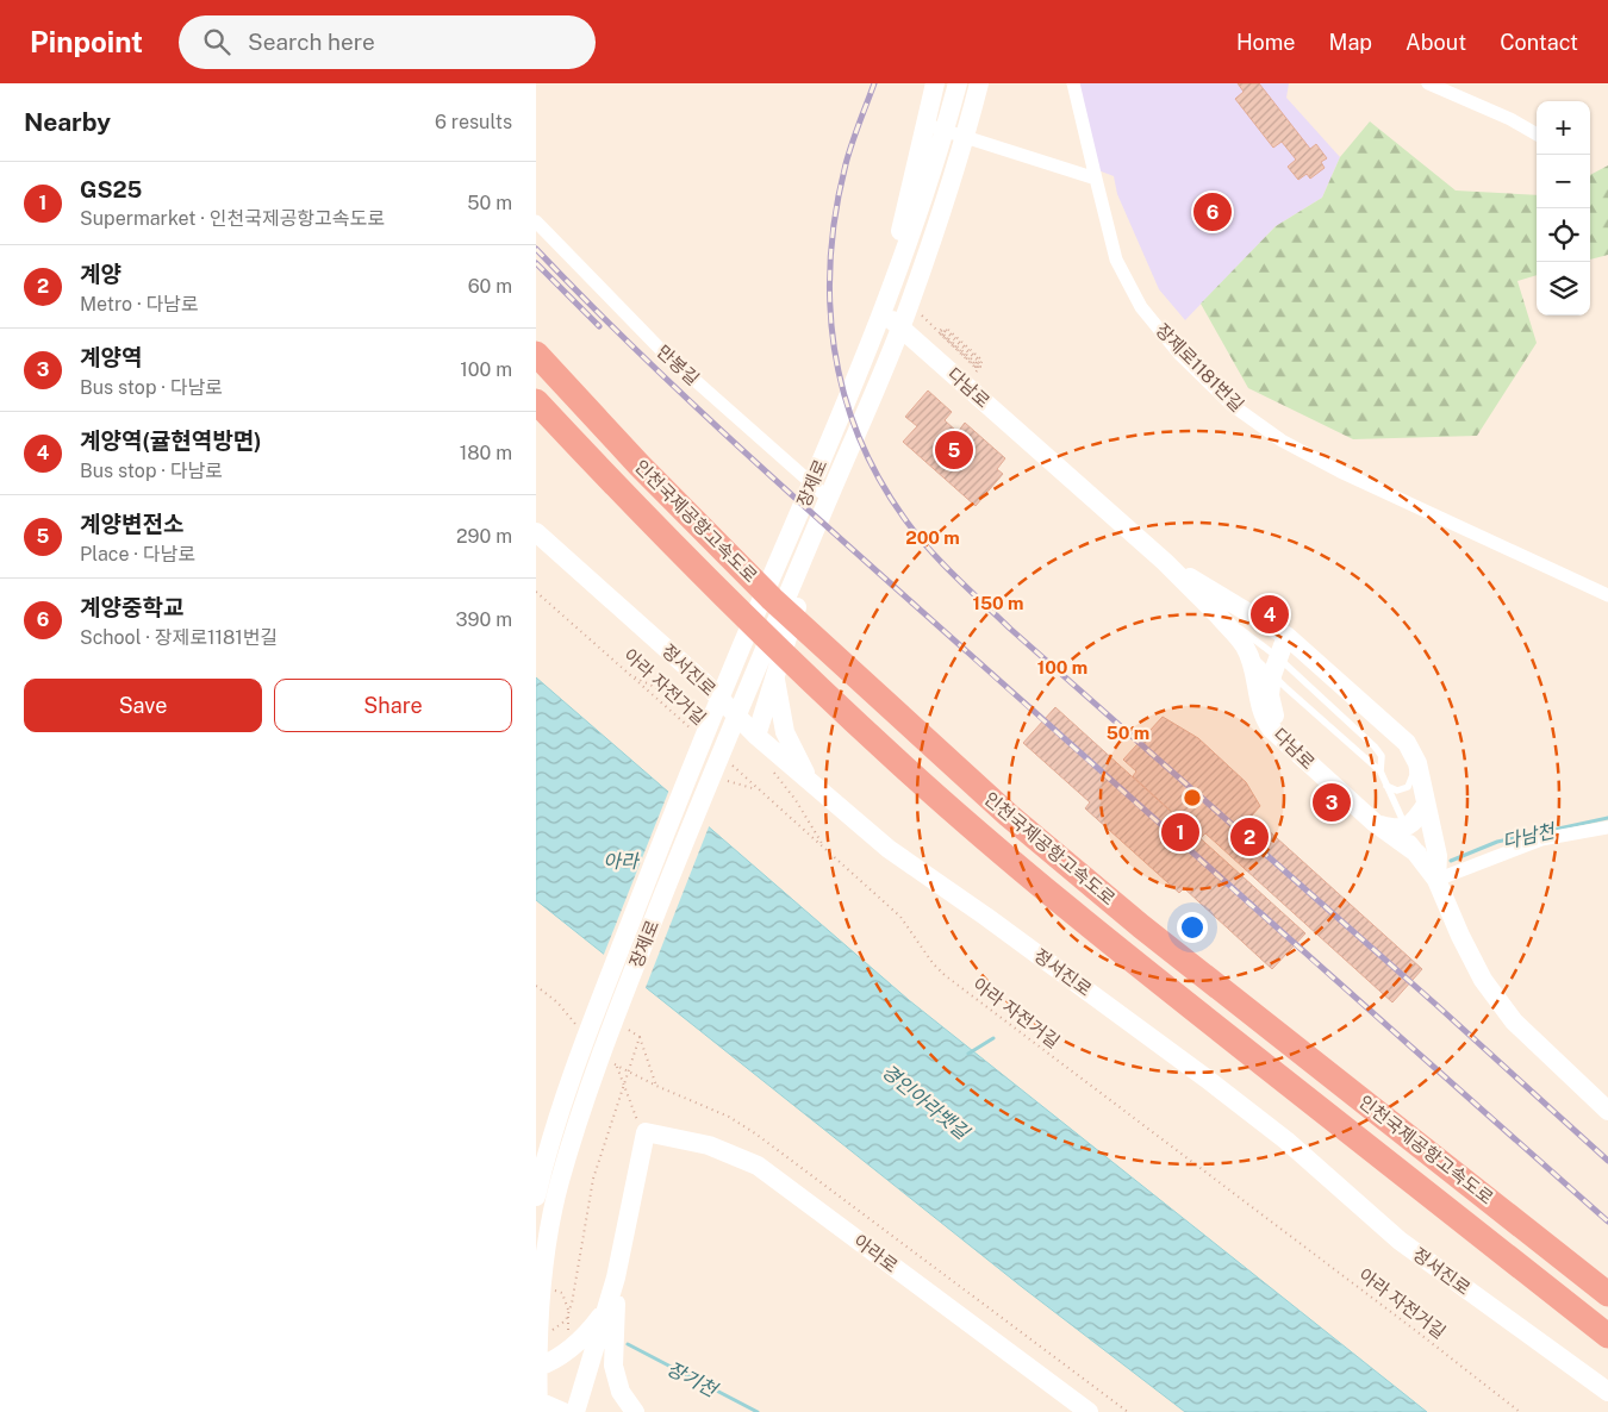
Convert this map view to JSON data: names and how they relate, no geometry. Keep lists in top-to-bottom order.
{
  "streets": {
    "highway": ["인천국제공항고속도로"],
    "street": [
      "만봉길",
      "장제로1181번길",
      "다남로",
      "장제로",
      "정서진로",
      "아라로"
    ],
    "path": ["아라 자전거길"]
  },
  "crossings": [
    ["만봉길", "장제로"],
    ["다남로", "장제로"],
    ["장제로", "정서진로"]
  ],
  "water": [
    "다남천",
    "아라",
    "경인아라뱃길",
    "장기천"
  ],
  "page": {
    "header": "Pinpoint",
    "search": "Search here",
    "nav": [
      "Home",
      "Map",
      "About",
      "Contact"
    ],
    "heading": ["Nearby", "6 results"],
    "map_buttons": ["+", "−"],
    "list": [
      {
        "mark": "1",
        "name": "GS25",
        "note": "Supermarket · 인천국제공항고속도로",
        "value": "50 m"
      },
      {
        "mark": "2",
        "name": "계양",
        "note": "Metro · 다남로",
        "value": "60 m"
      },
      {
        "mark": "3",
        "name": "계양역",
        "note": "Bus stop · 다남로",
        "value": "100 m"
      },
      {
        "mark": "4",
        "name": "계양역(귤현역방면)",
        "note": "Bus stop · 다남로",
        "value": "180 m"
      },
      {
        "mark": "5",
        "name": "계양변전소",
        "note": "Place · 다남로",
        "value": "290 m"
      },
      {
        "mark": "6",
        "name": "계양중학교",
        "note": "School · 장제로1181번길",
        "value": "390 m"
      }
    ],
    "pins": [
      "6",
      "5",
      "4",
      "3",
      "1",
      "2"
    ],
    "buttons": ["Save", "Share"]
  },
  "rings": [
    "200 m",
    "150 m",
    "100 m",
    "50 m"
  ]
}
